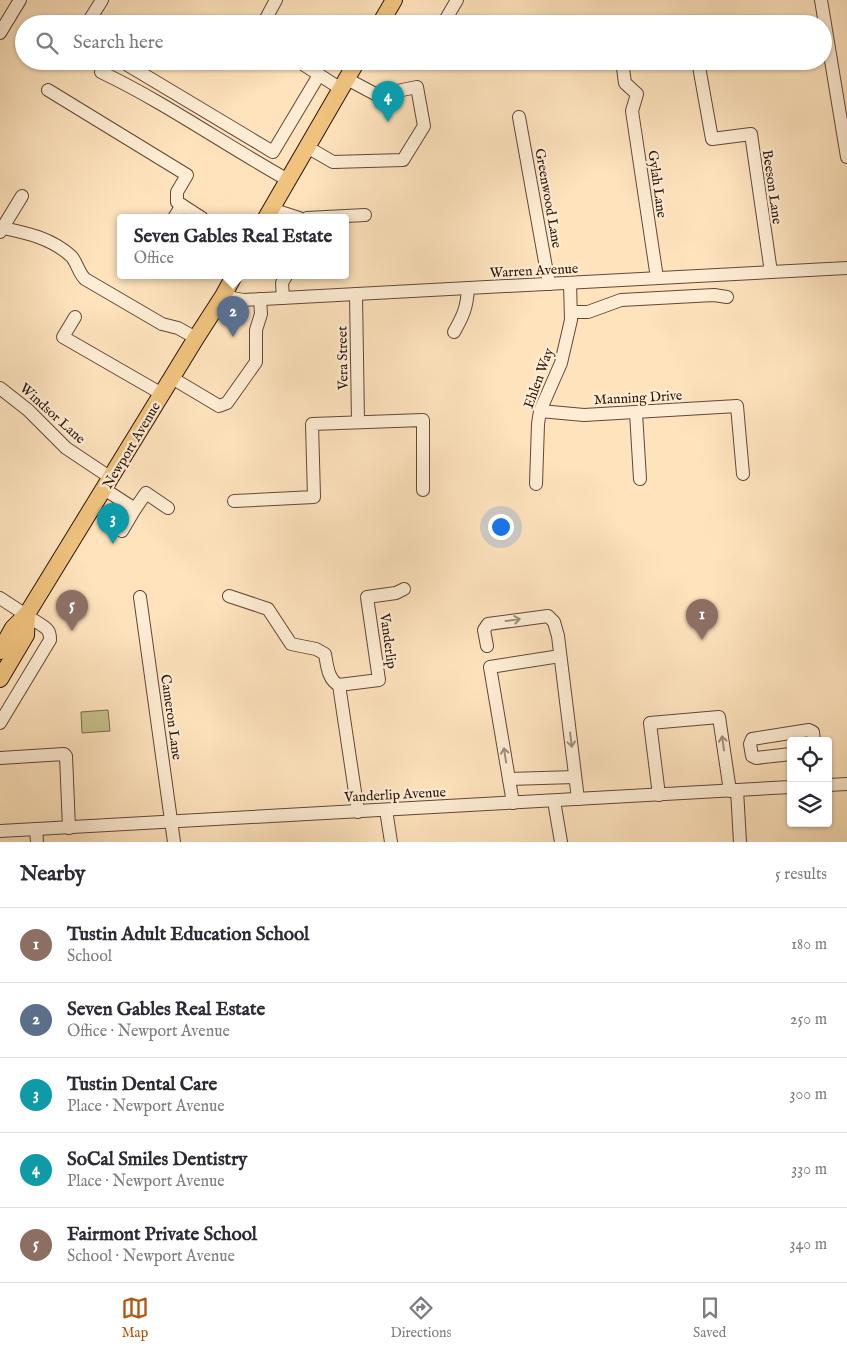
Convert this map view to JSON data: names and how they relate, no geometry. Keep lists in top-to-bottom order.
{
  "streets": {
    "main road": ["Newport Avenue"],
    "street": [
      "Gylah Lane",
      "Beeson Lane",
      "Greenwood Lane",
      "Warren Avenue",
      "Vera Street",
      "Ehlen Way",
      "Manning Drive",
      "Windsor Lane",
      "Vanderlip",
      "Cameron Lane",
      "Vanderlip Avenue"
    ]
  },
  "crossings": [
    ["Gylah Lane", "Warren Avenue"],
    ["Beeson Lane", "Warren Avenue"],
    ["Greenwood Lane", "Warren Avenue"],
    ["Warren Avenue", "Vera Street"],
    ["Warren Avenue", "Ehlen Way"],
    ["Warren Avenue", "Newport Avenue"],
    ["Ehlen Way", "Manning Drive"],
    ["Windsor Lane", "Newport Avenue"],
    ["Cameron Lane", "Vanderlip Avenue"]
  ],
  "page": {
    "search": "Search here",
    "pins": [
      "4",
      "2",
      "3",
      "5",
      "1"
    ],
    "popup": ["Seven Gables Real Estate", "Office"],
    "heading": ["Nearby", "5 results"],
    "list": [
      {
        "mark": "1",
        "name": "Tustin Adult Education School",
        "note": "School",
        "value": "180 m"
      },
      {
        "mark": "2",
        "name": "Seven Gables Real Estate",
        "note": "Office · Newport Avenue",
        "value": "250 m"
      },
      {
        "mark": "3",
        "name": "Tustin Dental Care",
        "note": "Place · Newport Avenue",
        "value": "300 m"
      },
      {
        "mark": "4",
        "name": "SoCal Smiles Dentistry",
        "note": "Place · Newport Avenue",
        "value": "330 m"
      },
      {
        "mark": "5",
        "name": "Fairmont Private School",
        "note": "School · Newport Avenue",
        "value": "340 m"
      }
    ],
    "nav": ["Map", "Directions", "Saved"]
  }
}
